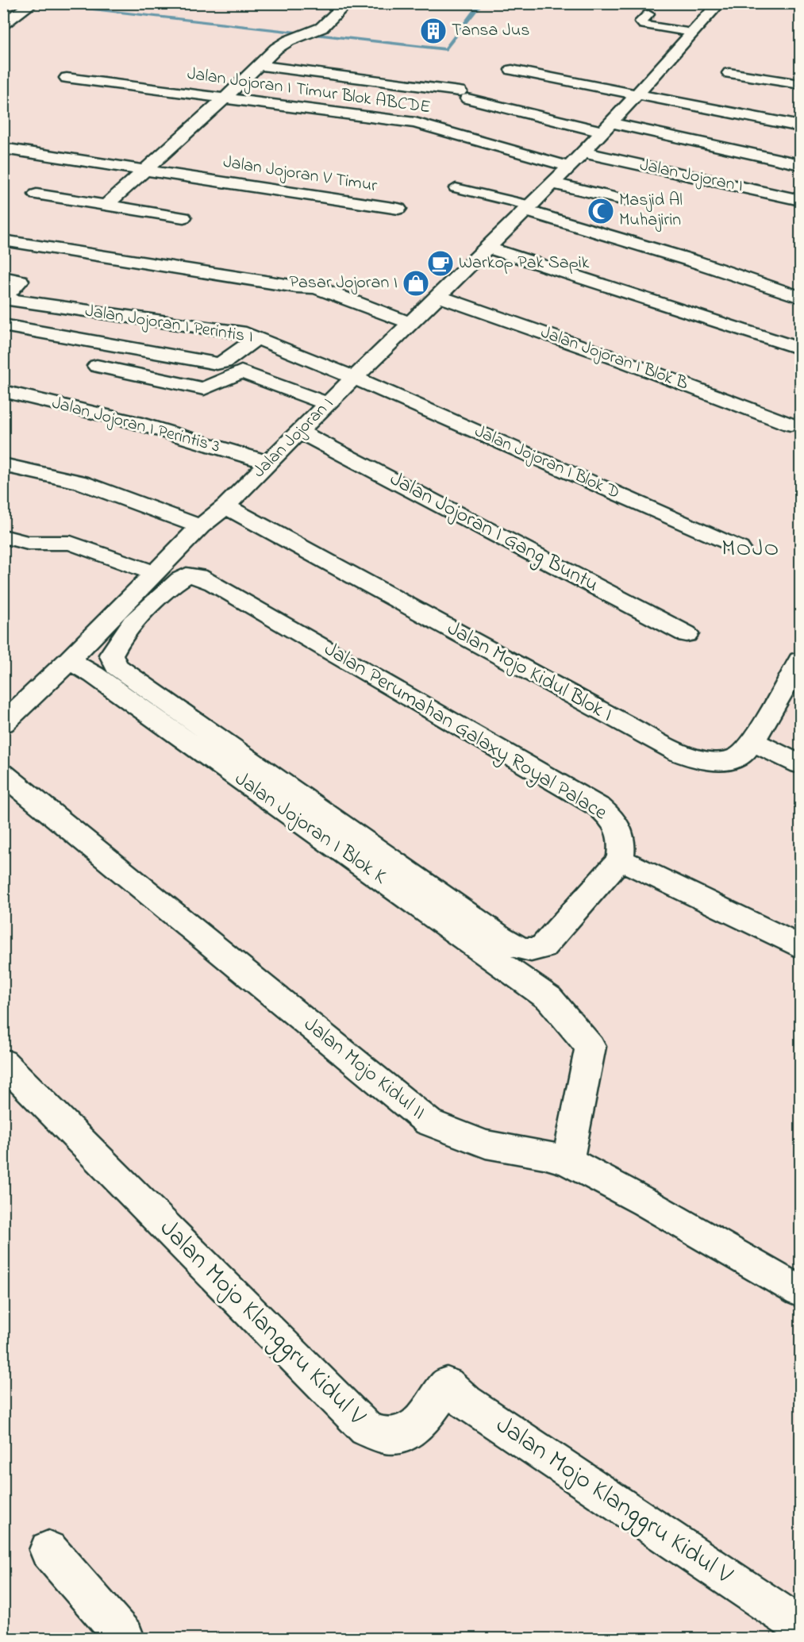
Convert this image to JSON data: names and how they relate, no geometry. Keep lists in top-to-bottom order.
{
  "streets": {
    "street": [
      "Jalan Jojoran I Timur Blok ABCDE",
      "Jalan Jojoran V Timur",
      "Jalan Jojoran I",
      "Jalan Jojoran I Perintis I",
      "Jalan Jojoran I Blok B",
      "Jalan Jojoran I Perintis 3",
      "Jalan Jojoran I Blok D",
      "Jalan Jojoran I Gang Buntu",
      "Jalan Mojo Kidul Blok I",
      "Jalan Perumahan Galaxy Royal Palace",
      "Jalan Jojoran I Blok K",
      "Jalan Mojo Kidul II",
      "Jalan Mojo Klanggru Kidul V"
    ]
  },
  "crossings": [
    ["Jalan Jojoran I Timur Blok ABCDE", "Jalan Jojoran I"],
    ["Jalan Jojoran I", "Jalan Jojoran I Perintis I"],
    ["Jalan Jojoran I", "Jalan Jojoran I Blok B"],
    ["Jalan Jojoran I", "Jalan Jojoran I Perintis 3"],
    ["Jalan Jojoran I", "Jalan Jojoran I Blok D"],
    ["Jalan Jojoran I", "Jalan Jojoran I Gang Buntu"],
    ["Jalan Jojoran I", "Jalan Mojo Kidul Blok I"],
    ["Jalan Jojoran I", "Jalan Jojoran I Blok K"],
    ["Jalan Jojoran I Perintis I", "Jalan Jojoran I Blok D"],
    ["Jalan Jojoran I Blok K", "Jalan Mojo Kidul II"]
  ],
  "districts": ["MOJO"],
  "places": {
    "building": ["Tansa Jus"],
    "mosque": ["Masjid Al Muhajirin"],
    "cafe": ["Warkop Pak Sapik"],
    "shop": ["Pasar Jojoran I"]
  }
}
